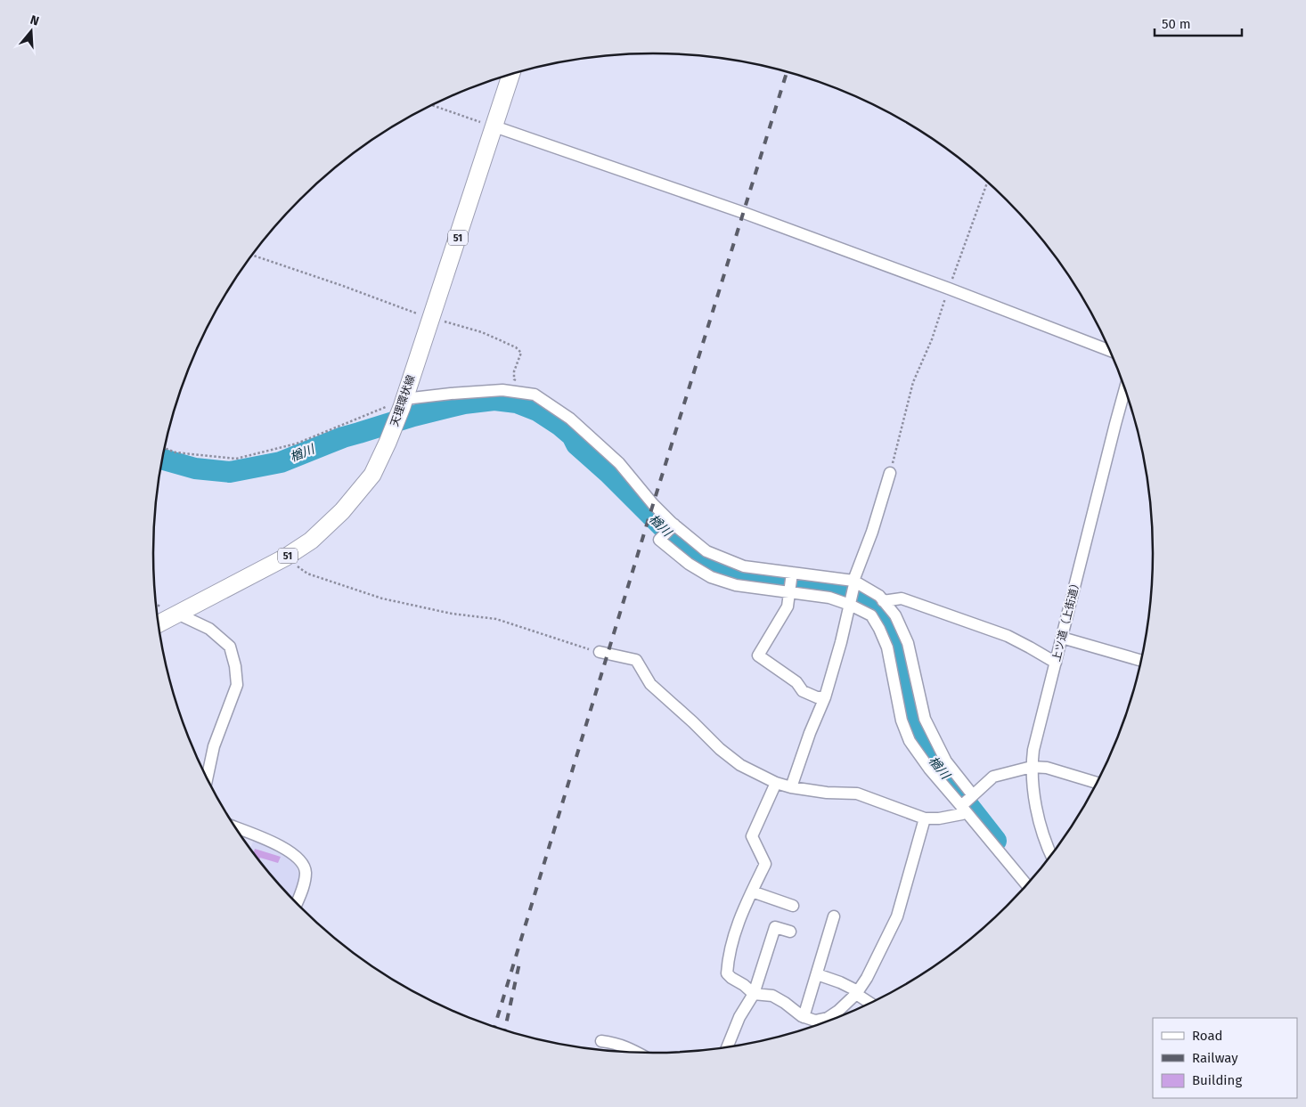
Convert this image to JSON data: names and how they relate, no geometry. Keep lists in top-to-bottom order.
{
  "streets": {
    "main road": ["51", "天理環状線"],
    "street": ["上ツ道（上街道）"]
  },
  "water": ["楢川"],
  "legend": ["Road", "Railway", "Building"],
  "scale_bar": "50 m",
  "north": "top"
}
